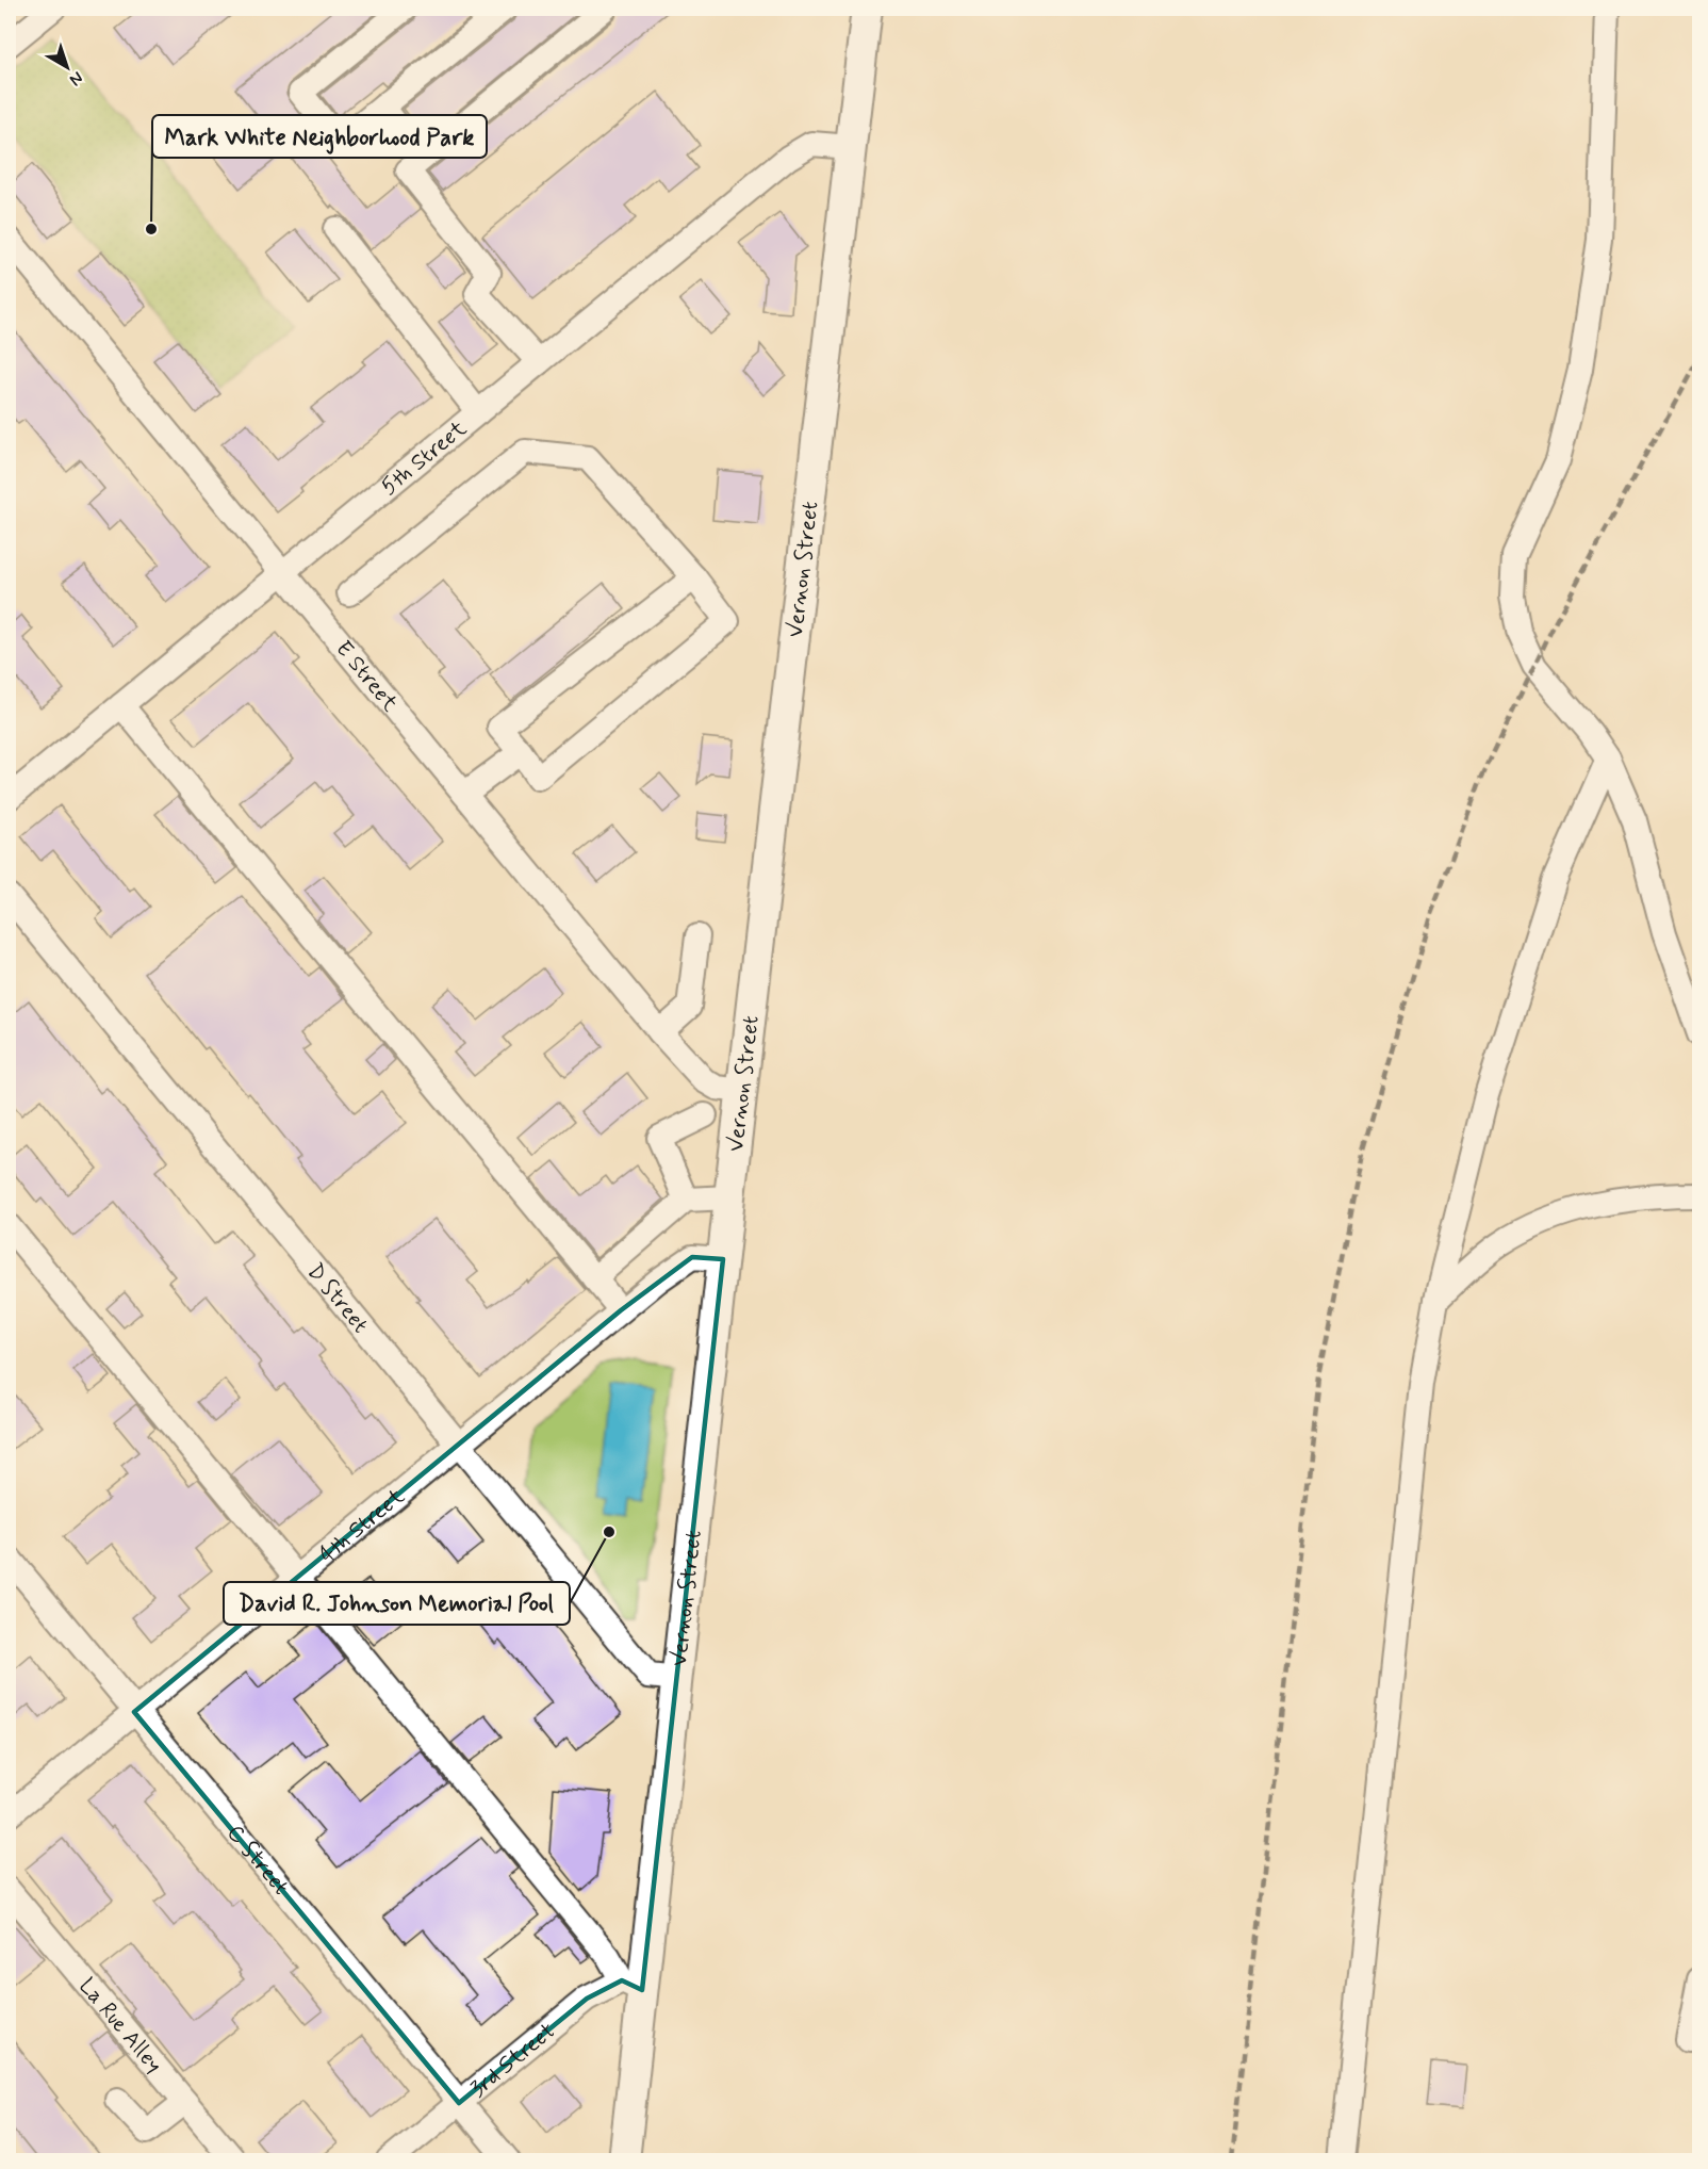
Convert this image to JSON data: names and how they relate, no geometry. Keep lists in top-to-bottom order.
{
  "streets": {
    "main road": ["Vernon Street"],
    "street": [
      "5th Street",
      "E Street",
      "D Street",
      "4th Street",
      "C Street",
      "La Rue Alley",
      "3rd Street"
    ]
  },
  "crossings": [
    ["5th Street", "Vernon Street"],
    ["5th Street", "E Street"],
    ["Vernon Street", "E Street"],
    ["Vernon Street", "D Street"],
    ["Vernon Street", "4th Street"],
    ["Vernon Street", "3rd Street"],
    ["D Street", "4th Street"],
    ["4th Street", "C Street"],
    ["C Street", "3rd Street"]
  ],
  "places": ["Mark White Neighborhood Park", "David R. Johnson Memorial Pool"],
  "north": "bottom right"
}
